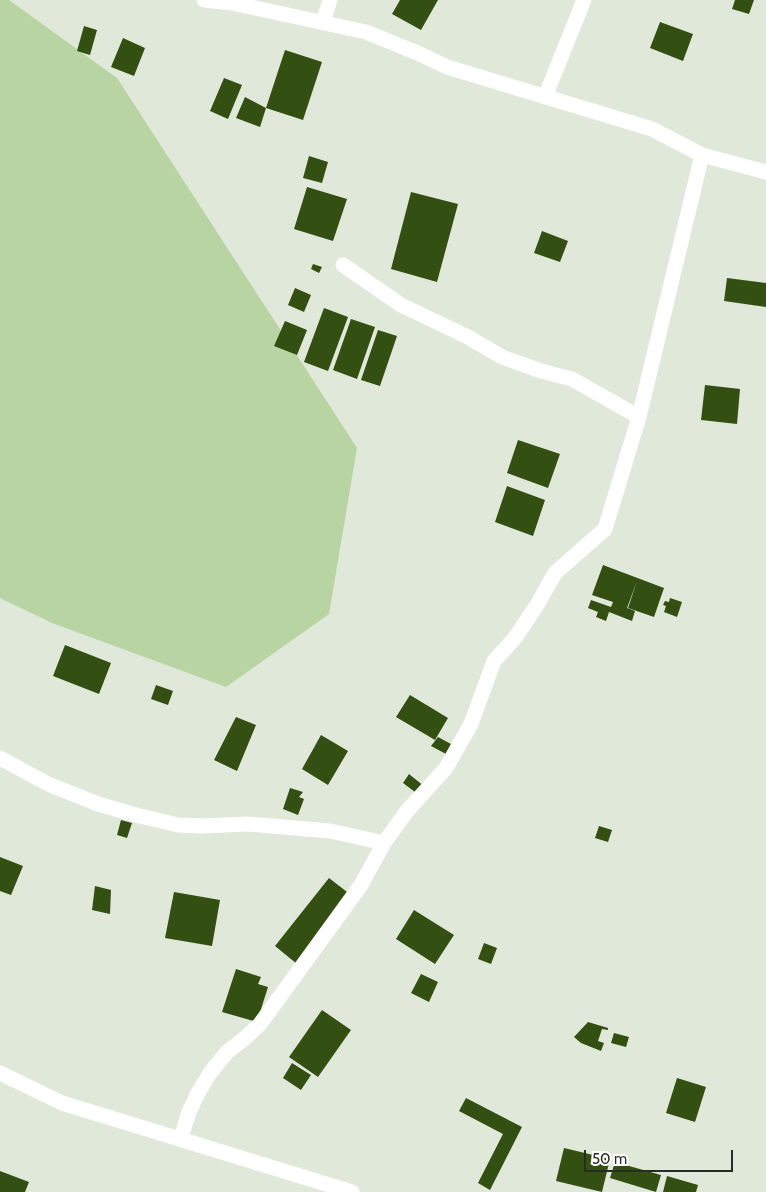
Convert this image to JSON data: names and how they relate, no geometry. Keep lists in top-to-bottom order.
{
  "scale_bar": "50 m"
}
